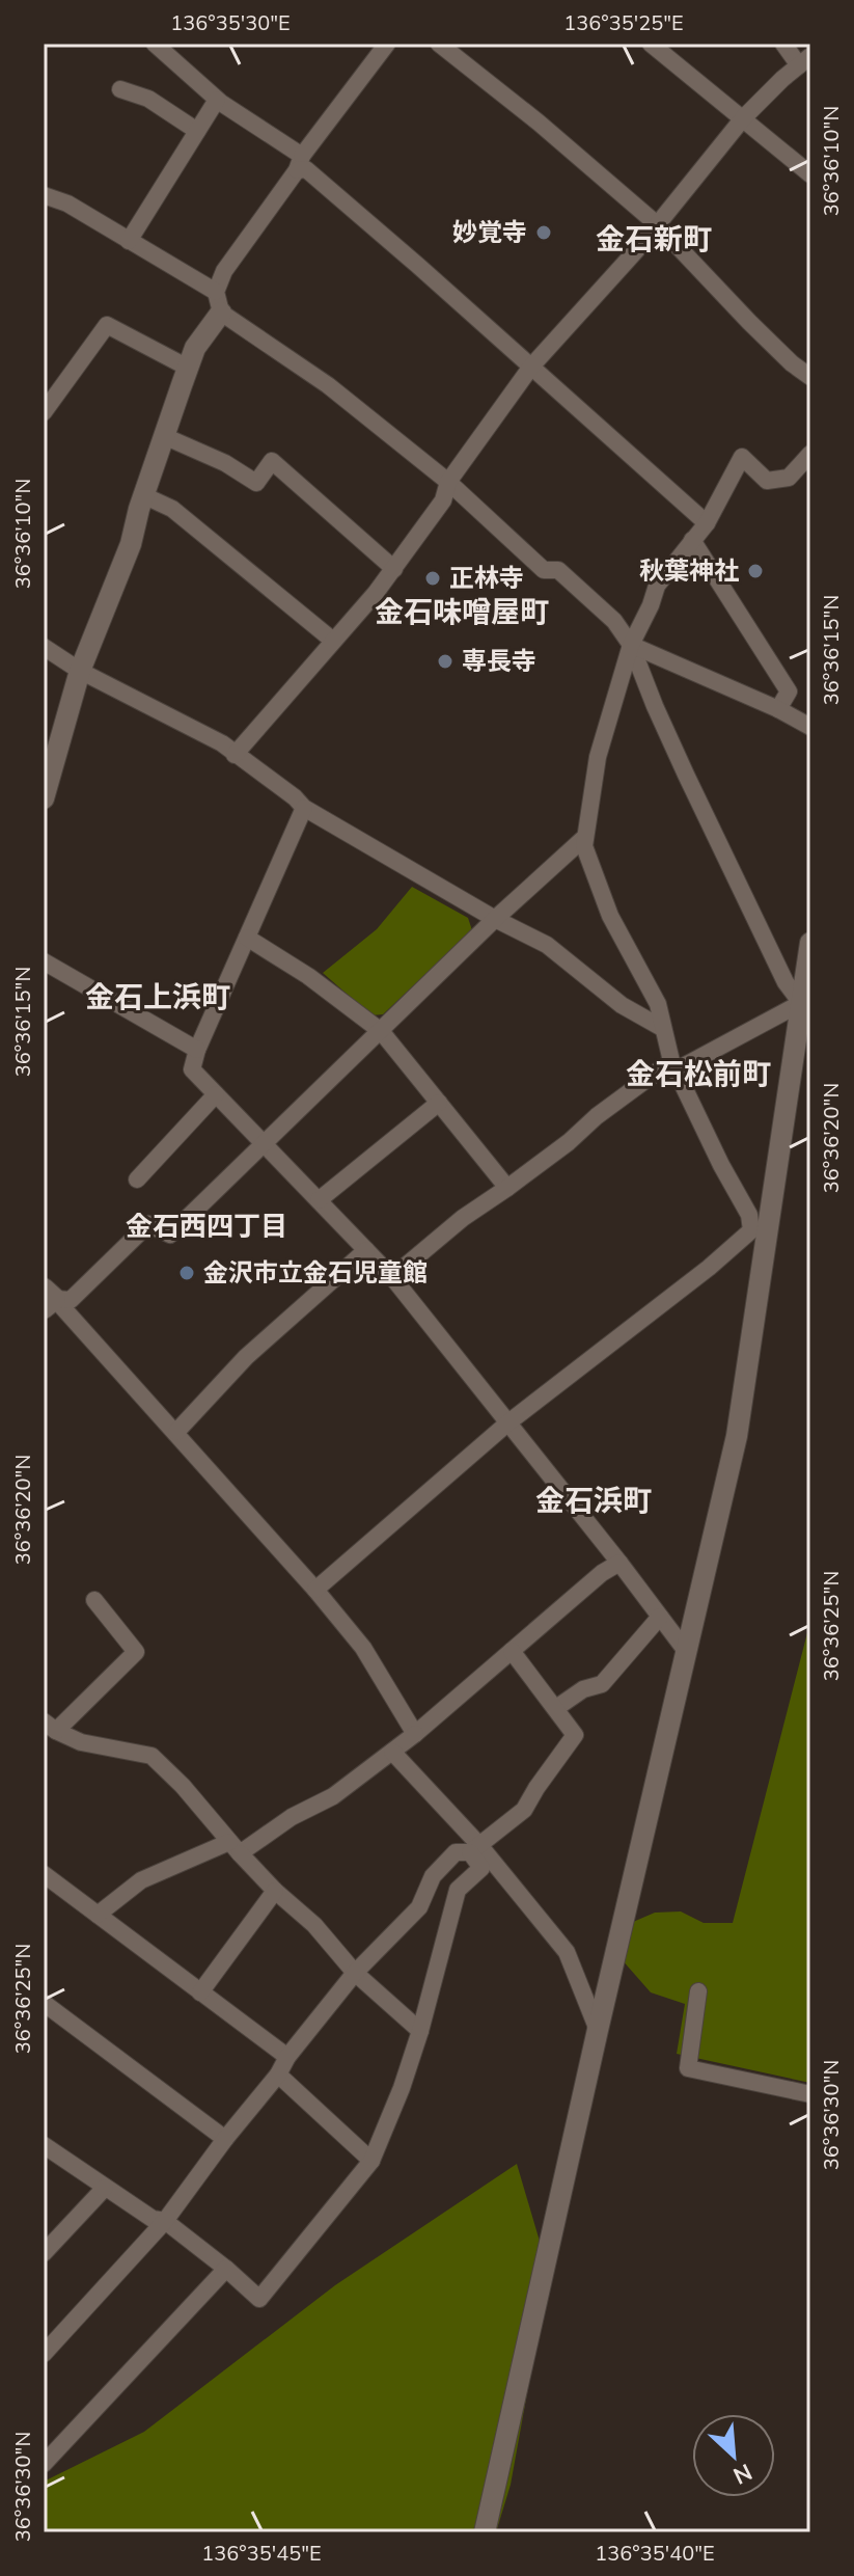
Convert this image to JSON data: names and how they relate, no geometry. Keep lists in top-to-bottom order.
{
  "districts": [
    "金石新町",
    "金石味噌屋町",
    "金石上浜町",
    "金石松前町",
    "金石西四丁目",
    "金石浜町"
  ],
  "places": [
    "妙覚寺",
    "秋葉神社",
    "正林寺",
    "専長寺",
    "金沢市立金石児童館"
  ],
  "north": "bottom right",
  "coordinates": [
    "136°35'30\"E",
    "136°35'25\"E",
    "36°36'10\"N",
    "36°36'15\"N",
    "36°36'20\"N",
    "36°36'25\"N",
    "36°36'30\"N",
    "136°35'45\"E",
    "136°35'40\"E"
  ]
}
